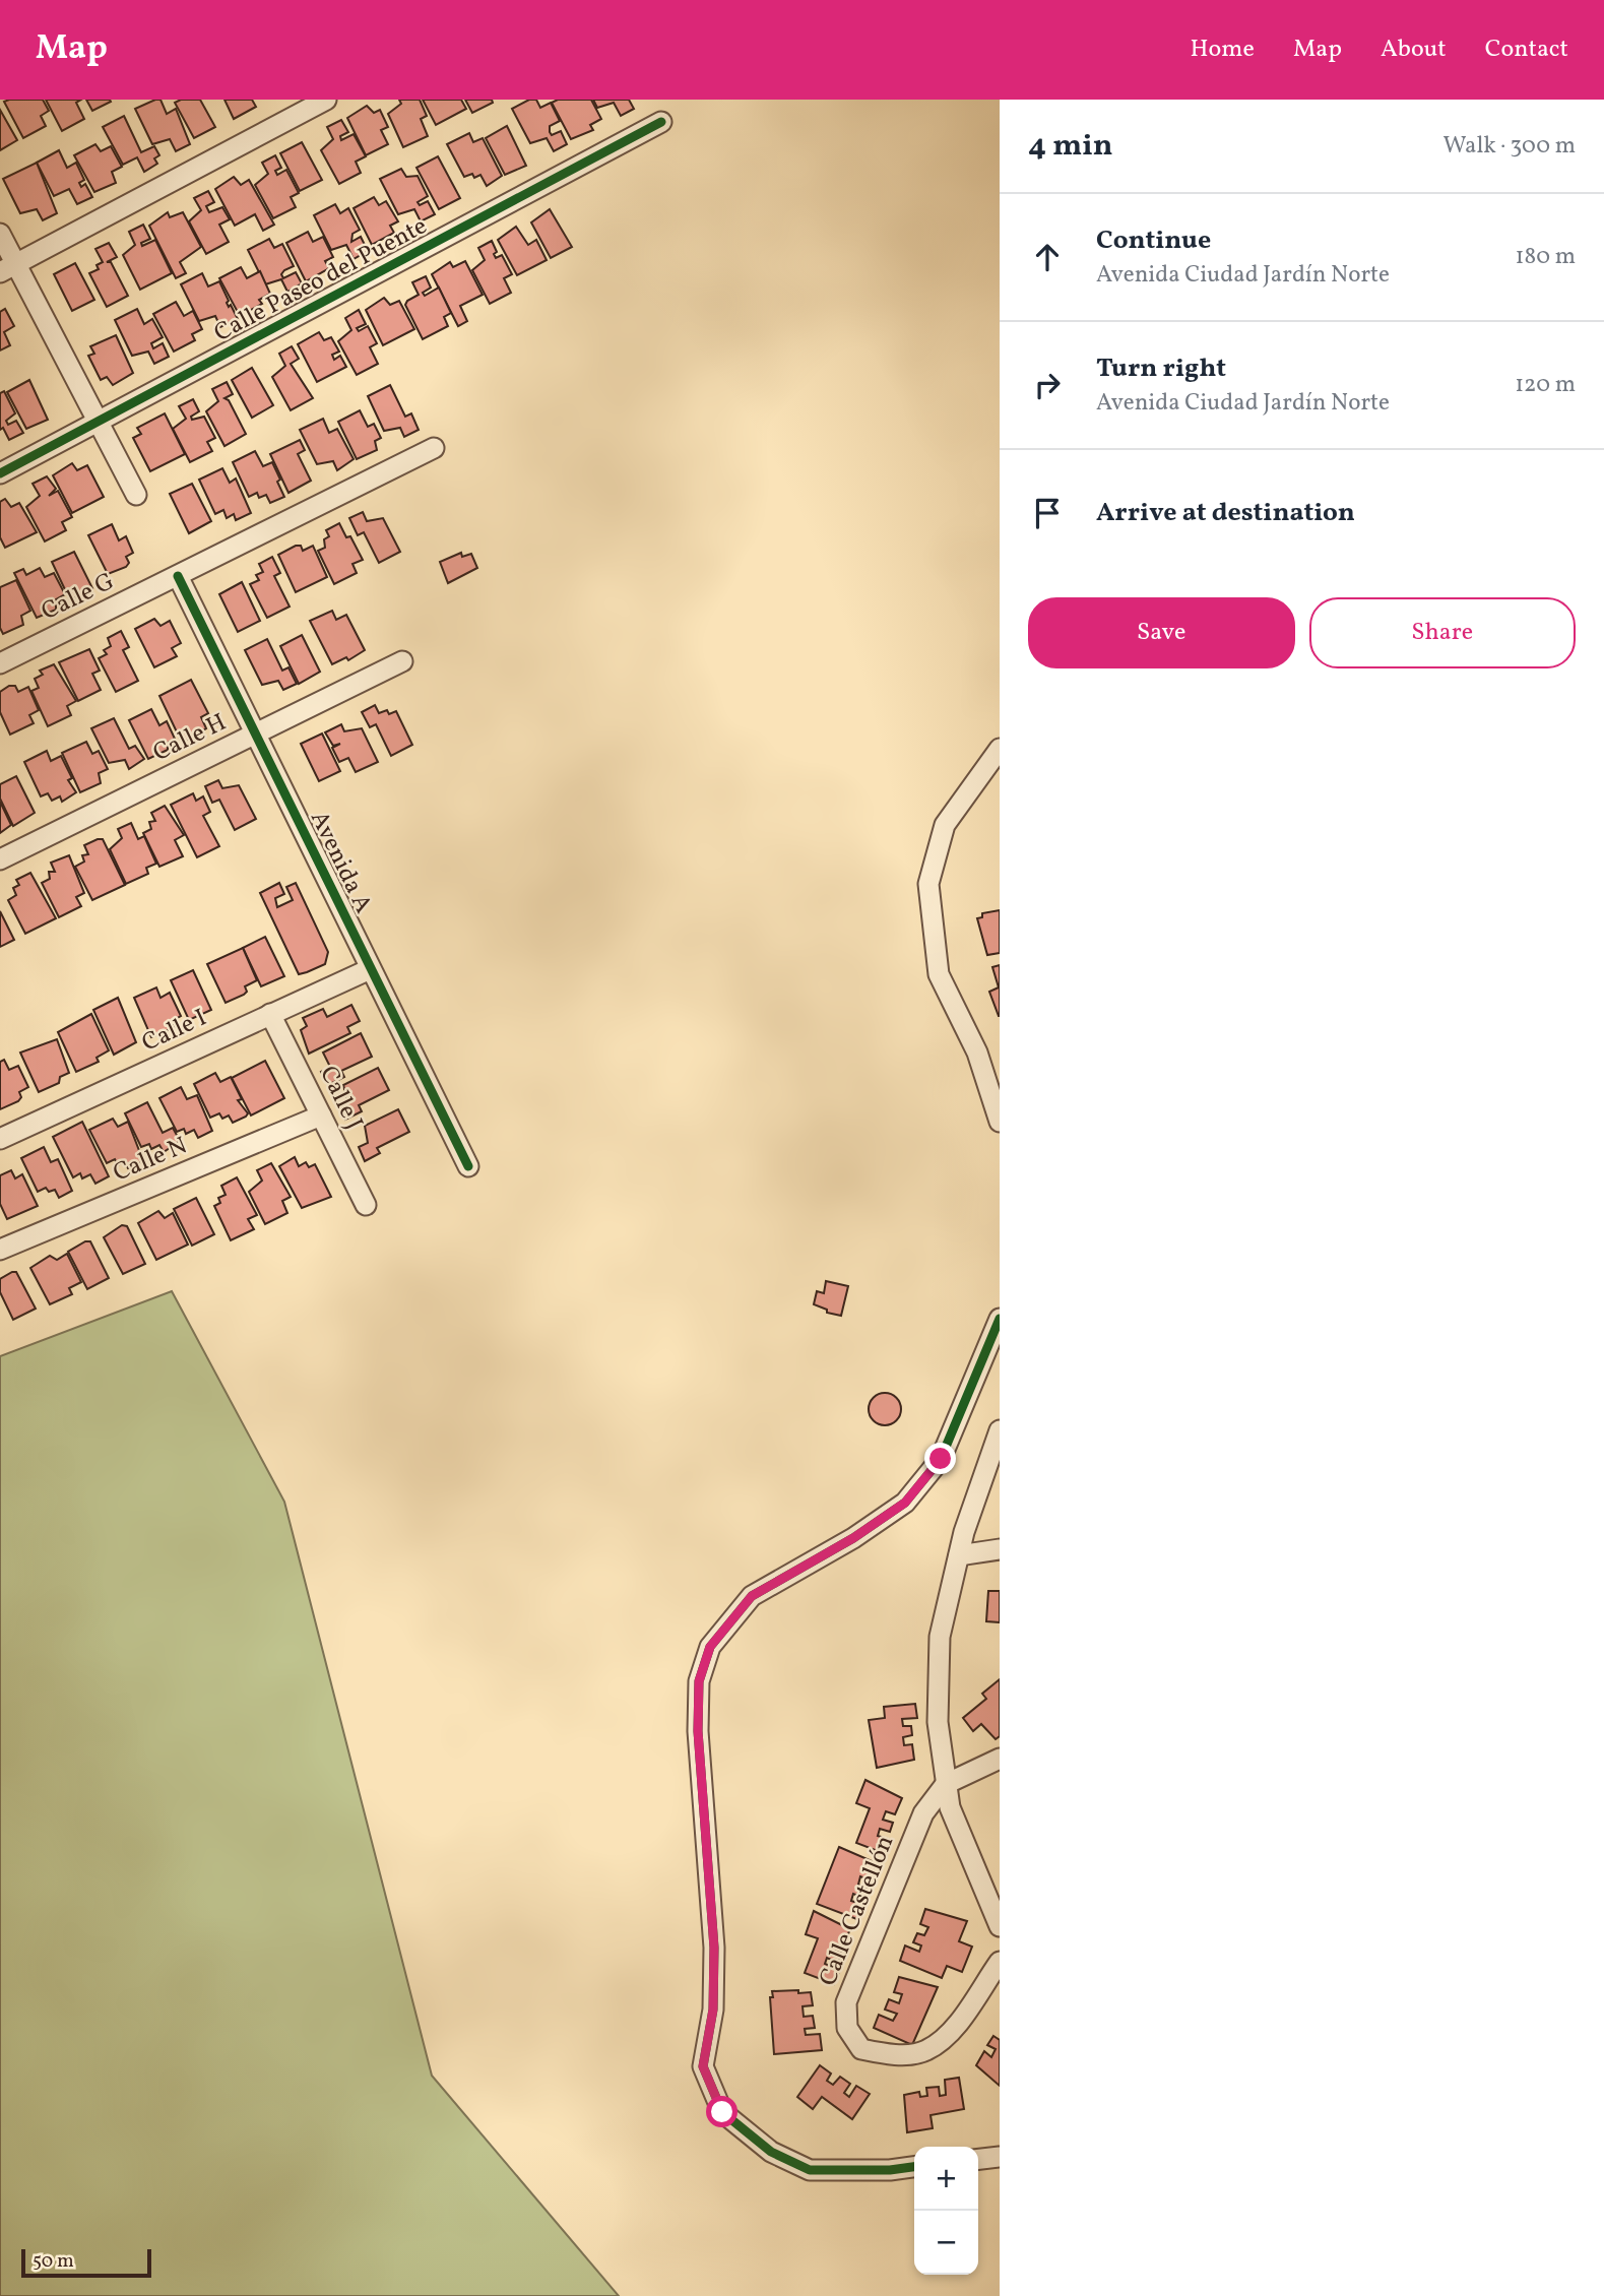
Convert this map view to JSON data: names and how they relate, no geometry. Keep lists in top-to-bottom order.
{
  "streets": {
    "street": [
      "Calle Paseo del Puente",
      "Calle G",
      "Calle H",
      "Avenida A",
      "Calle I",
      "Calle J",
      "Calle N",
      "Calle Castellón"
    ]
  },
  "crossings": [
    ["Calle G", "Avenida A"],
    ["Calle H", "Avenida A"],
    ["Avenida A", "Calle I"],
    ["Calle I", "Calle J"],
    ["Calle J", "Calle N"]
  ],
  "scale_bar": "50 m",
  "page": {
    "header": "Map",
    "nav": [
      "Home",
      "Map",
      "About",
      "Contact"
    ],
    "heading": ["4 min", "Walk · 300 m"],
    "list": [
      ["Continue", "Avenida Ciudad Jardín Norte", "180 m"],
      ["Turn right", "Avenida Ciudad Jardín Norte", "120 m"],
      "Arrive at destination"
    ],
    "buttons": ["Save", "Share"],
    "map_buttons": ["+", "−"],
    "scale": "50 m"
  }
}
